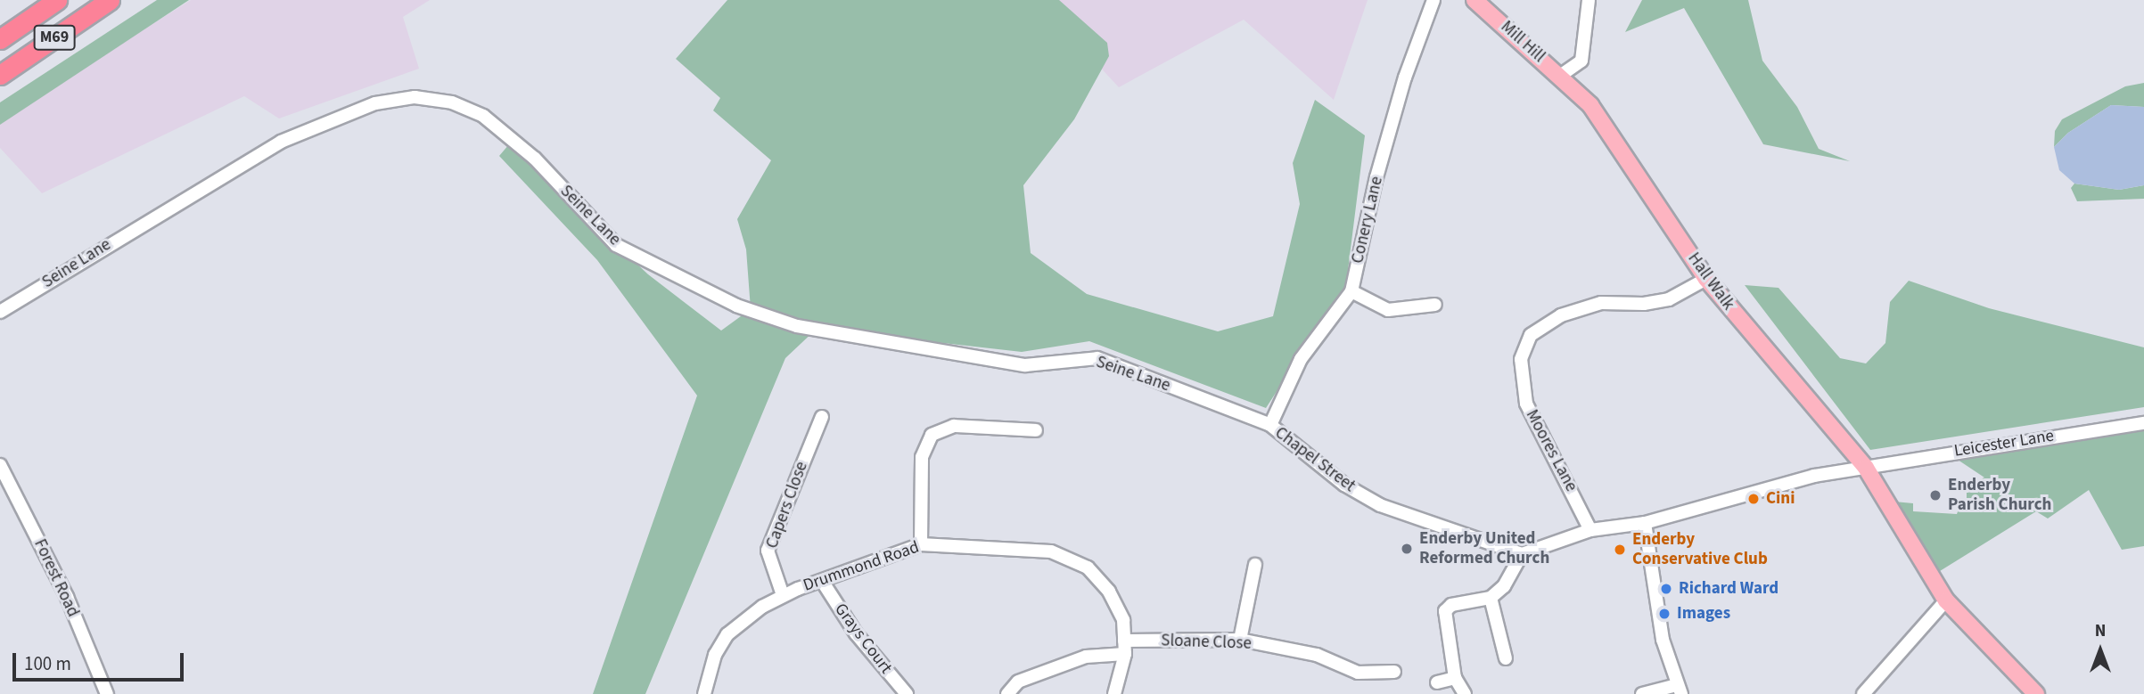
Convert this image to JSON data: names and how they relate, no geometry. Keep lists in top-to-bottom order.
{
  "streets": {
    "highway": ["M69"],
    "main road": ["Mill Hill", "Hall Walk"],
    "street": [
      "Seine Lane",
      "Conery Lane",
      "Leicester Lane",
      "Moores Lane",
      "Chapel Street",
      "Capers Close",
      "Drummond Road",
      "Forest Road",
      "Grays Court",
      "Sloane Close"
    ]
  },
  "crossings": [
    ["Mill Hill", "Hall Walk"],
    ["Seine Lane", "Conery Lane"],
    ["Seine Lane", "Chapel Street"],
    ["Conery Lane", "Chapel Street"],
    ["Hall Walk", "Leicester Lane"],
    ["Hall Walk", "Moores Lane"],
    ["Capers Close", "Drummond Road"],
    ["Drummond Road", "Grays Court"],
    ["Drummond Road", "Sloane Close"]
  ],
  "places": [
    "Enderby Parish Church",
    "Cini",
    "Enderby United Reformed Church",
    "Enderby Conservative Club",
    "Richard Ward",
    "Images"
  ],
  "scale_bar": "100 m",
  "north": "top"
}
